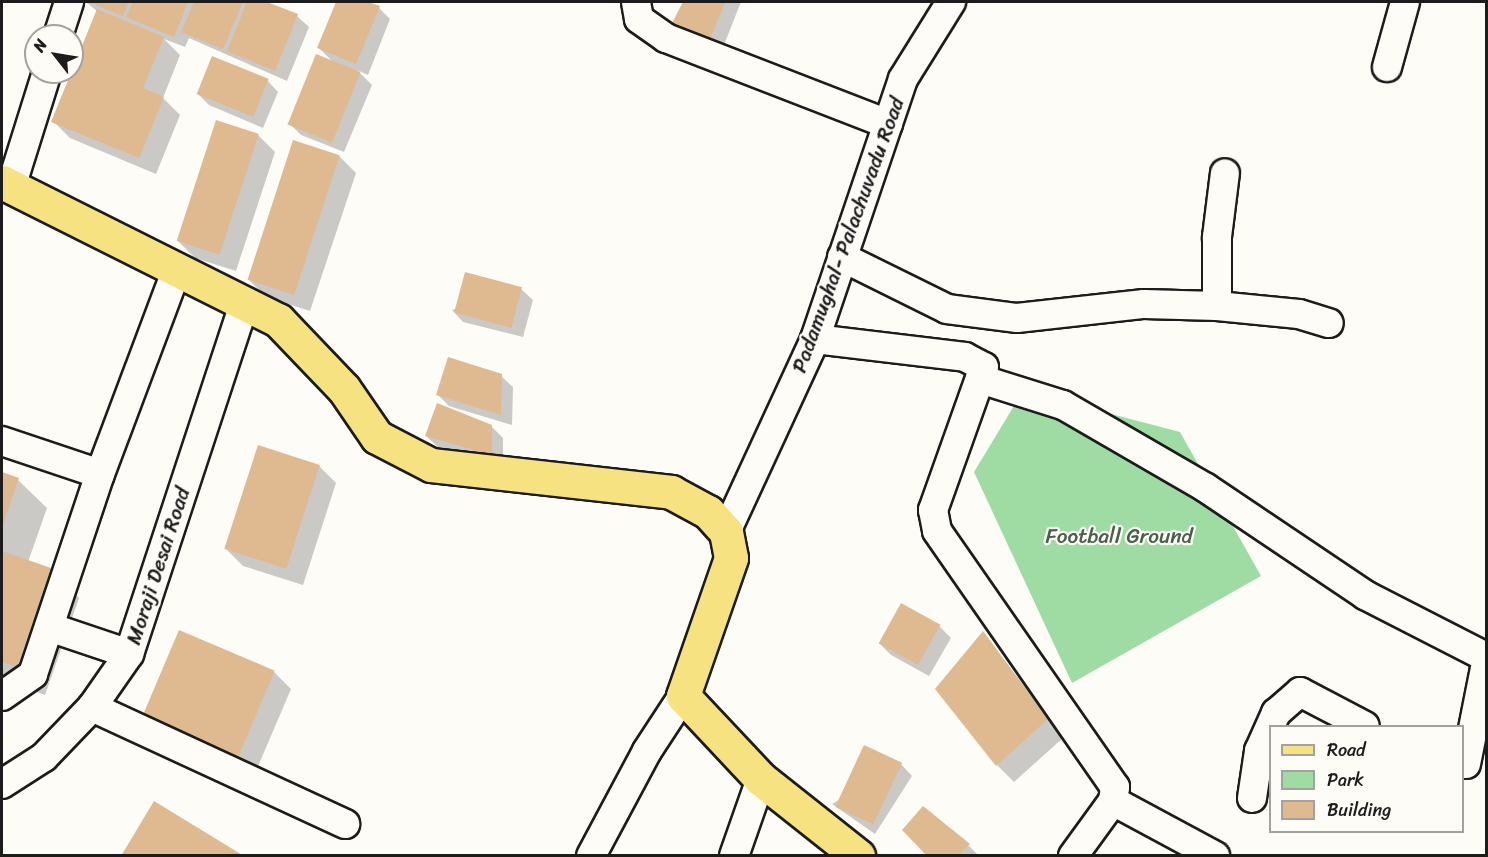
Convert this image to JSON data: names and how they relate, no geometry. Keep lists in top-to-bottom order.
{
  "streets": {
    "street": ["Padamughal- Palachuvadu Road", "Moraji Desai Road"]
  },
  "parks": ["Football Ground"],
  "legend": ["Road", "Park", "Building"],
  "north": "top left"
}
